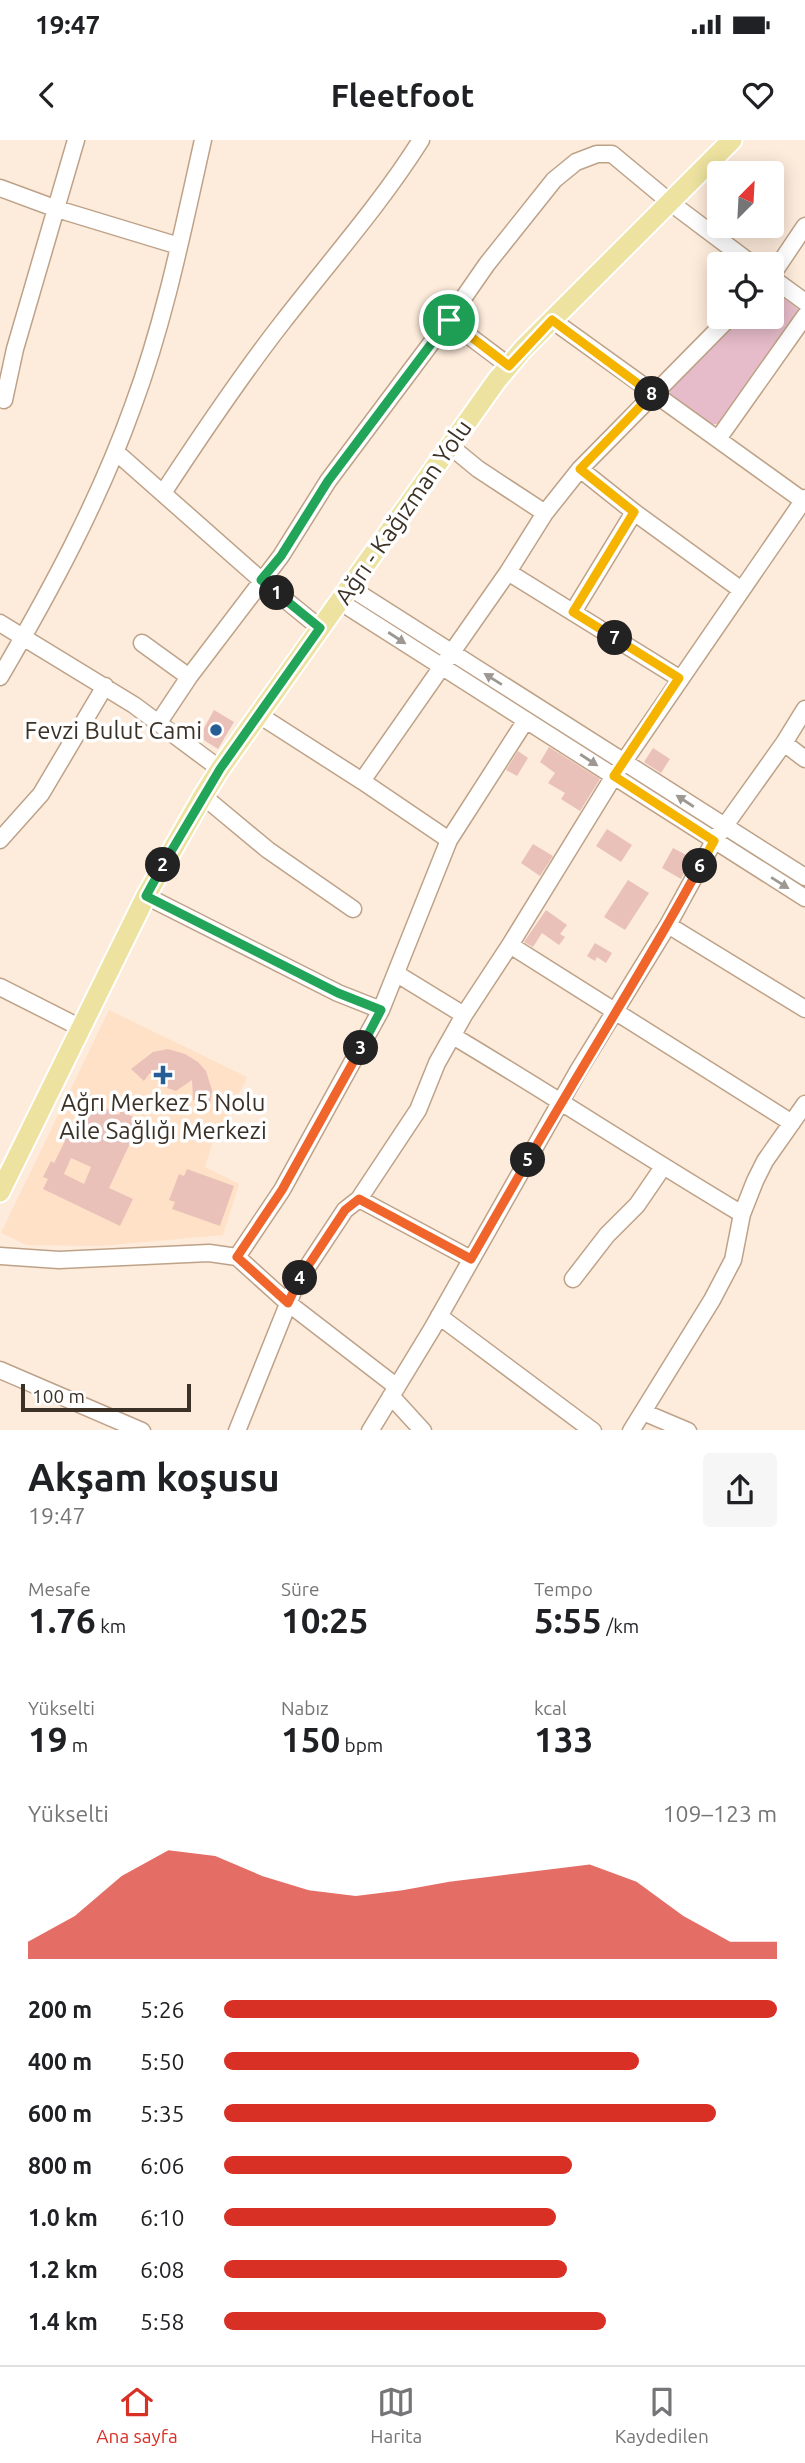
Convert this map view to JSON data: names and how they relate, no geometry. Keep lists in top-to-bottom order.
{
  "streets": {
    "main road": ["Ağrı - Kağızman Yolu"]
  },
  "places": {
    "other": ["Fevzi Bulut Cami"],
    "health": ["Ağrı Merkez 5 Nolu Aile Sağlığı Merkezi"]
  },
  "scale_bar": "100 m",
  "north": "top right",
  "page": {
    "status": "19:47",
    "header": "Fleetfoot",
    "pins": [
      "8",
      "1",
      "7",
      "2",
      "6",
      "3",
      "5",
      "4"
    ],
    "scale": "100 m",
    "heading": ["Akşam koşusu", "19:47"],
    "stats": [
      ["Mesafe", "1.76 km"],
      ["Süre", "10:25"],
      ["Tempo", "5:55 /km"],
      ["Yükselti", "19 m"],
      ["Nabız", "150 bpm"],
      ["kcal", "133"]
    ],
    "chart": ["Yükselti", "109–123 m"],
    "list": [
      {
        "name": "200 m",
        "note": "5:26"
      },
      {
        "name": "400 m",
        "note": "5:50"
      },
      {
        "name": "600 m",
        "note": "5:35"
      },
      {
        "name": "800 m",
        "note": "6:06"
      },
      {
        "name": "1.0 km",
        "note": "6:10"
      },
      {
        "name": "1.2 km",
        "note": "6:08"
      },
      {
        "name": "1.4 km",
        "note": "5:58"
      }
    ],
    "tabs": ["Ana sayfa", "Harita", "Kaydedilen"]
  }
}
